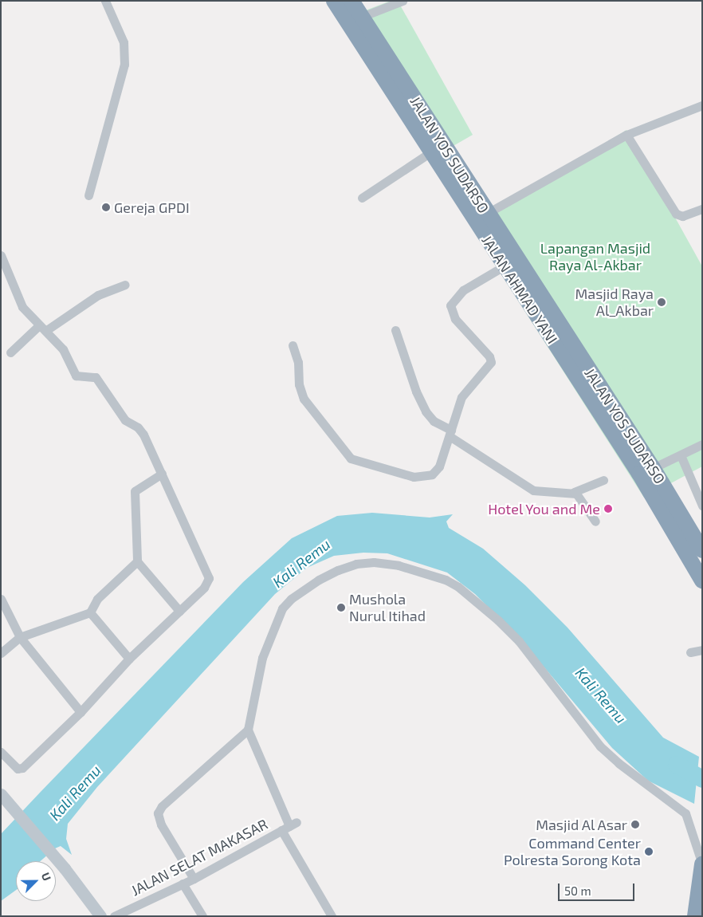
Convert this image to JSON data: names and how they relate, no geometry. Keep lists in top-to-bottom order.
{
  "streets": {
    "highway": ["JALAN YOS SUDARSO", "JALAN AHMAD YANI"],
    "street": ["JALAN SELAT MAKASAR"]
  },
  "water": ["Kali Remu"],
  "parks": ["Lapangan Masjid Raya Al-Akbar"],
  "places": [
    "Gereja GPDI",
    "Masjid Raya Al_Akbar",
    "Hotel You and Me",
    "Mushola Nurul Itihad",
    "Masjid Al Asar",
    "Command Center Polresta Sorong Kota"
  ],
  "scale_bar": "50 m",
  "north": "top right"
}
